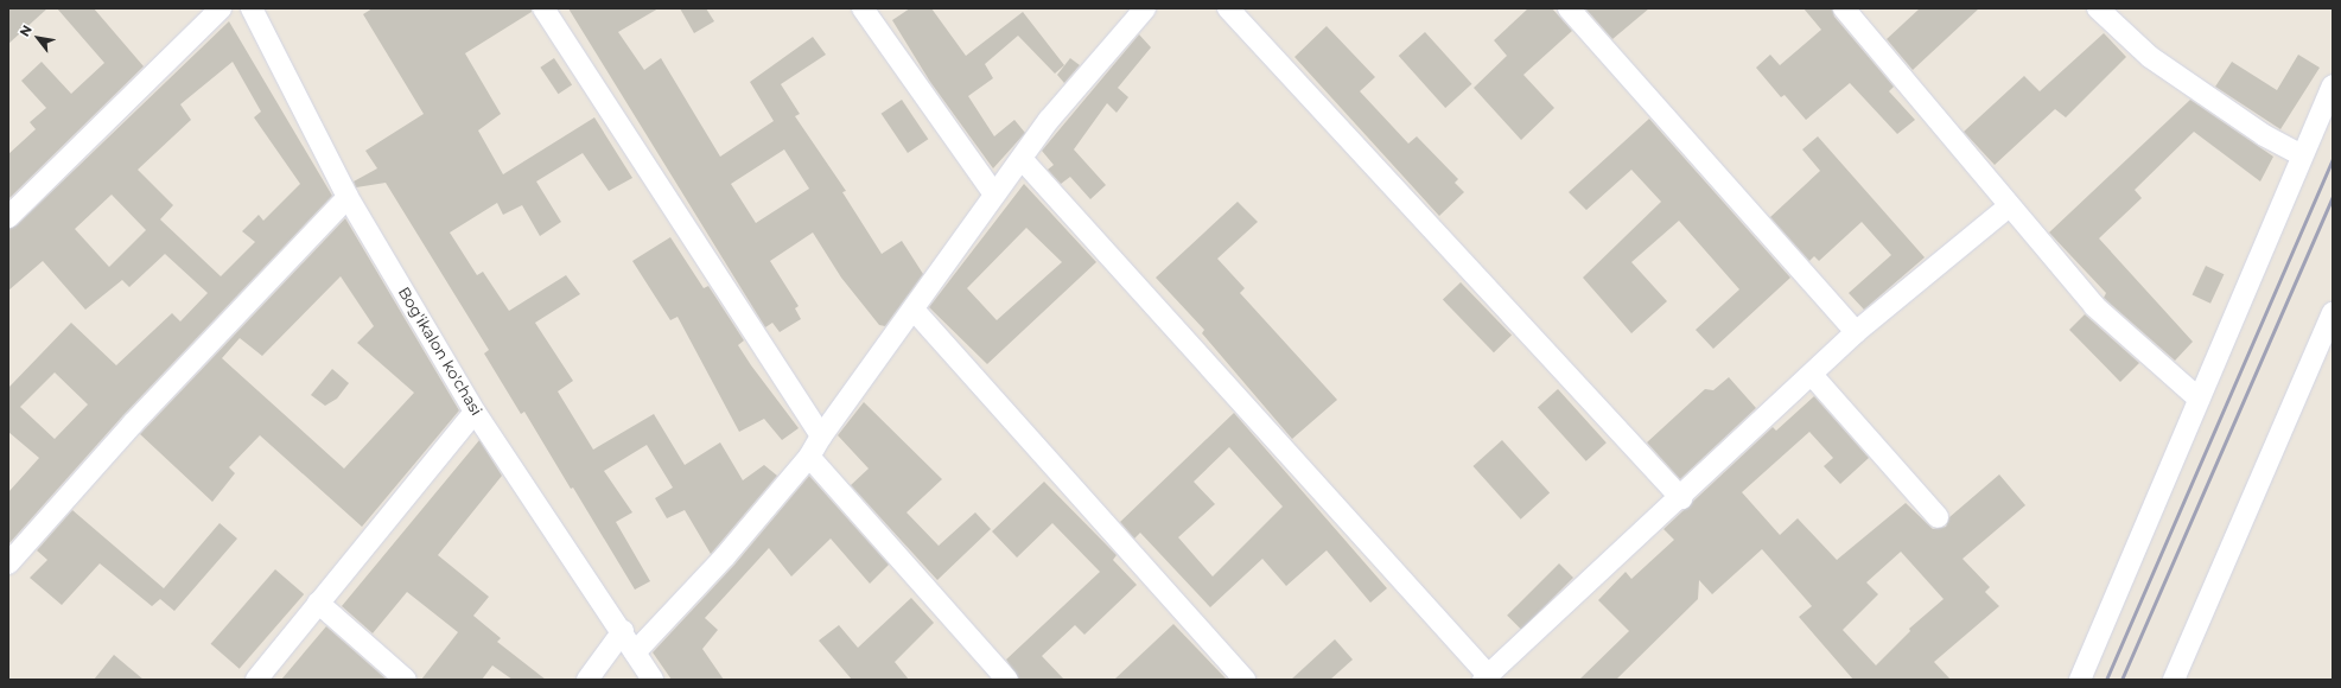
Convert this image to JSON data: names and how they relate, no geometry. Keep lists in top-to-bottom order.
{
  "streets": {
    "street": ["Bog'ikalon ko'chasi"]
  },
  "north": "top left"
}
